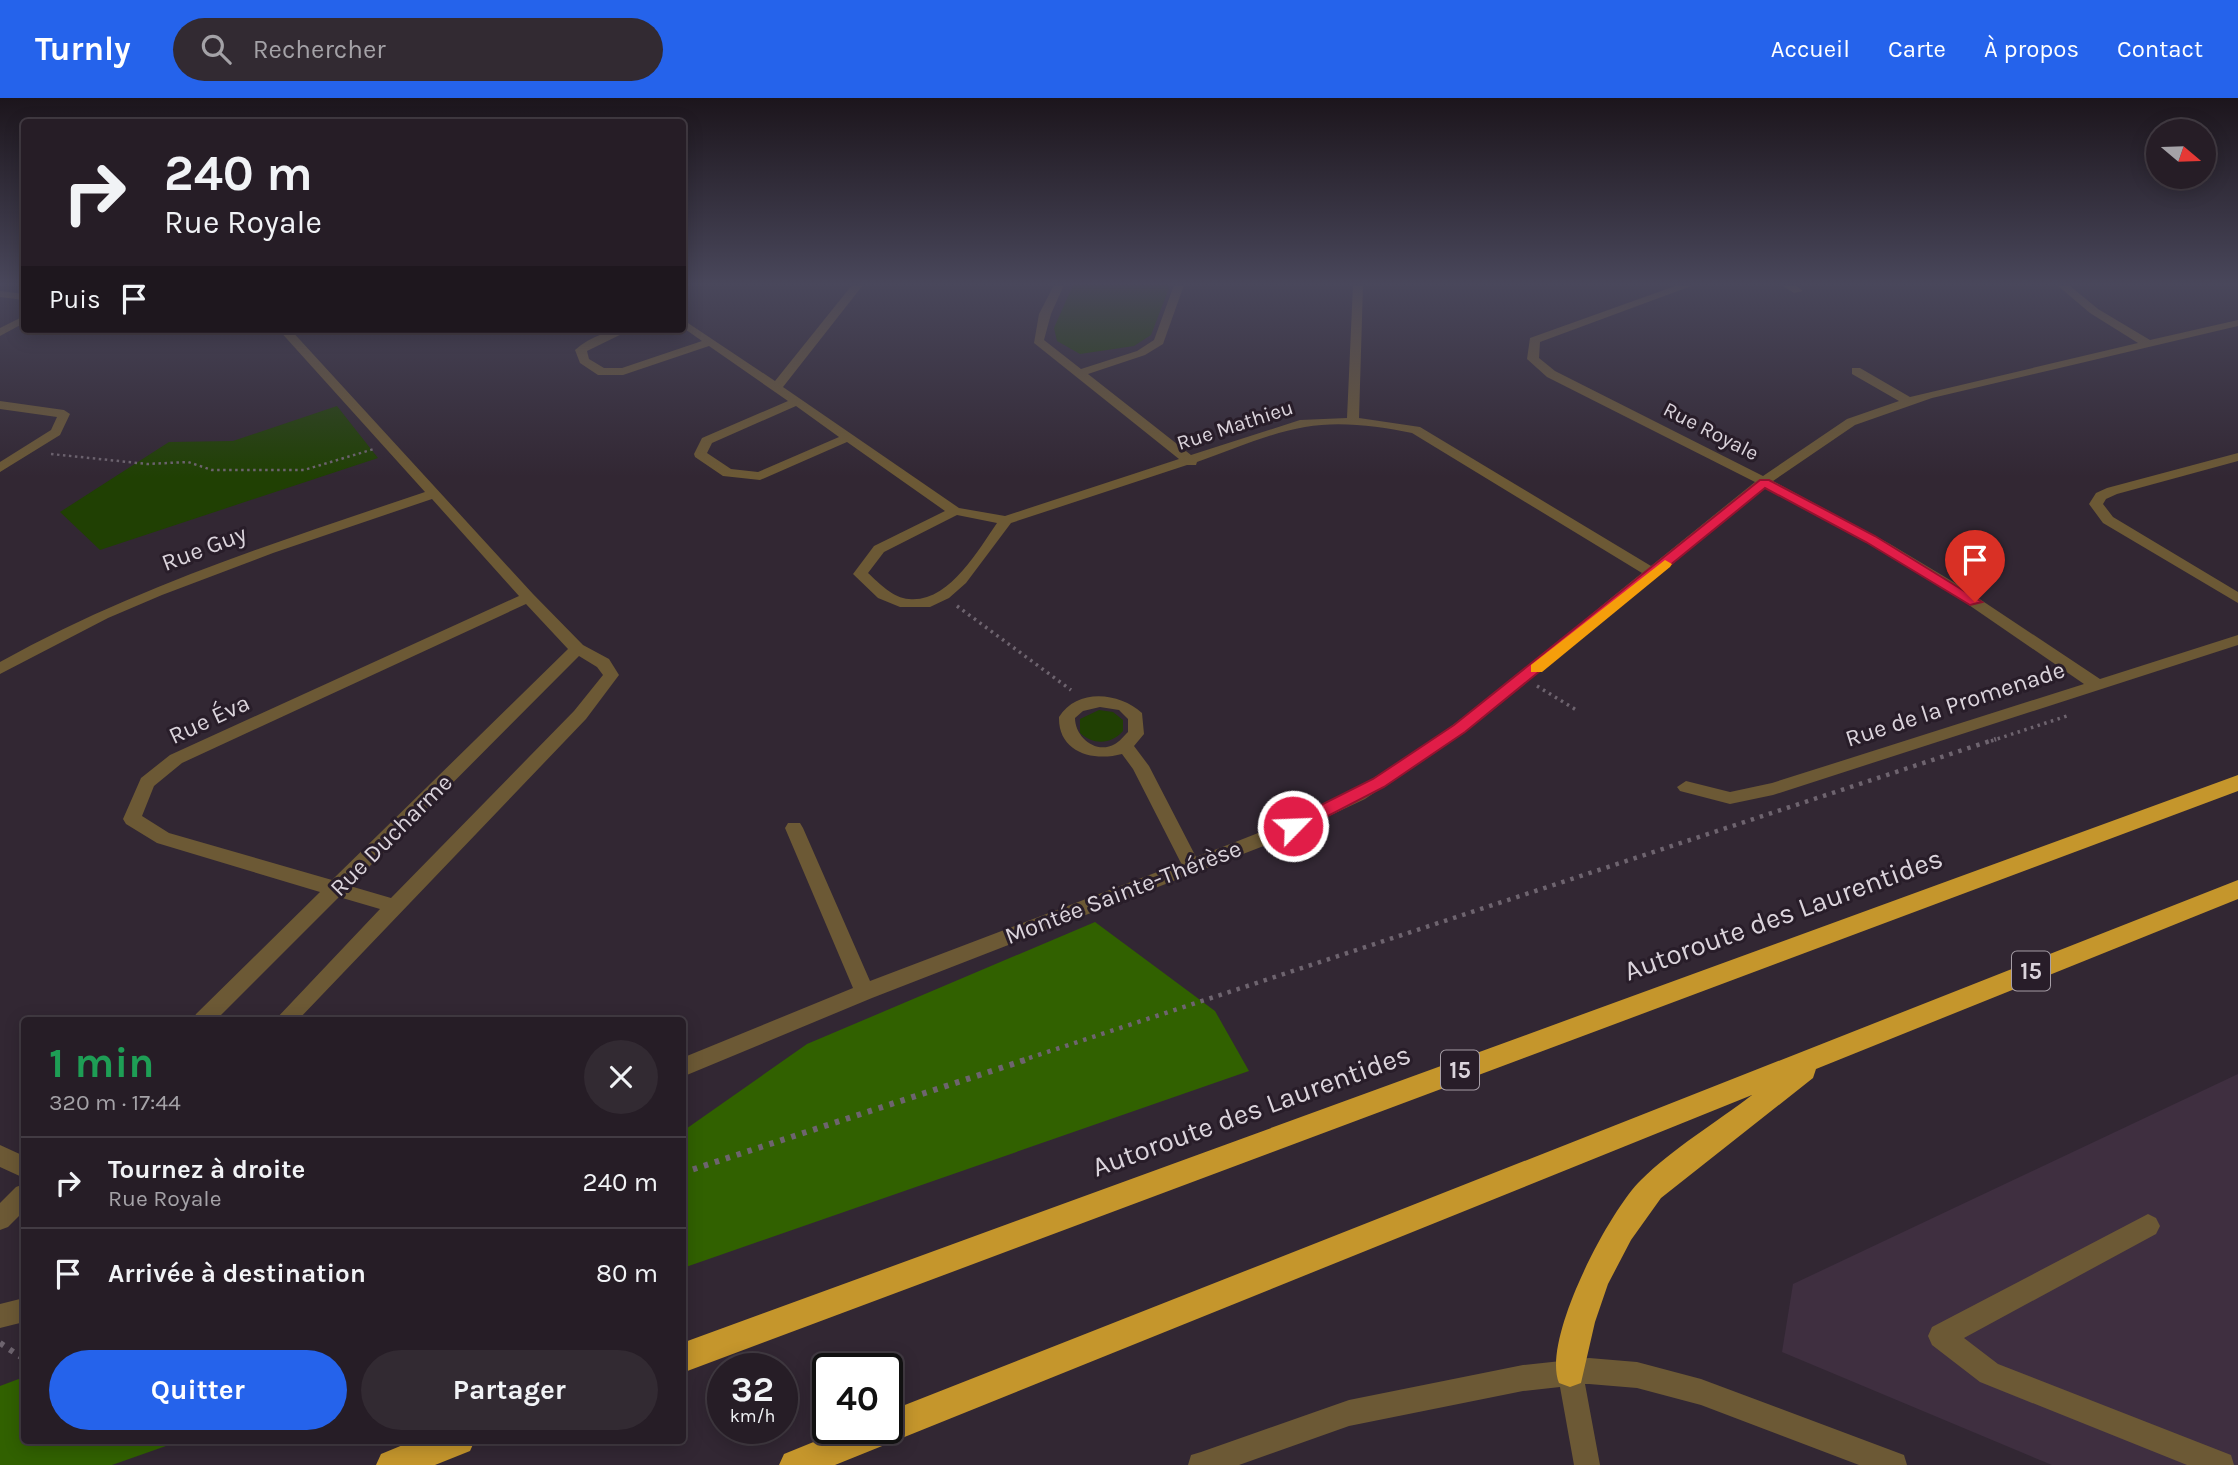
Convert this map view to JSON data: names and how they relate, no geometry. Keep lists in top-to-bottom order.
{
  "streets": {
    "highway": ["Autoroute des Laurentides", "15"],
    "street": [
      "Rue Mathieu",
      "Rue Royale",
      "Rue Guy",
      "Rue de la Promenade",
      "Rue Éva",
      "Rue Ducharme",
      "Montée Sainte-Thérèse"
    ]
  },
  "crossings": [
    ["Rue Mathieu", "Montée Sainte-Thérèse"],
    ["Rue Royale", "Rue de la Promenade"],
    ["Rue Royale", "Montée Sainte-Thérèse"],
    ["Rue Éva", "Rue Ducharme"]
  ],
  "north": "right",
  "page": {
    "header": "Turnly",
    "search": "Rechercher",
    "nav": [
      "Accueil",
      "Carte",
      "À propos",
      "Contact"
    ],
    "turn": ["240 m", "Rue Royale"],
    "then": "Puis",
    "heading": ["1 min", "320 m · 17:44"],
    "list": [
      {
        "name": "Tournez à droite",
        "note": "Rue Royale",
        "value": "240 m"
      },
      {
        "name": "Arrivée à destination",
        "value": "80 m"
      }
    ],
    "buttons": ["Quitter", "Partager"],
    "speed": "32 km/h",
    "limit": "40"
  }
}
